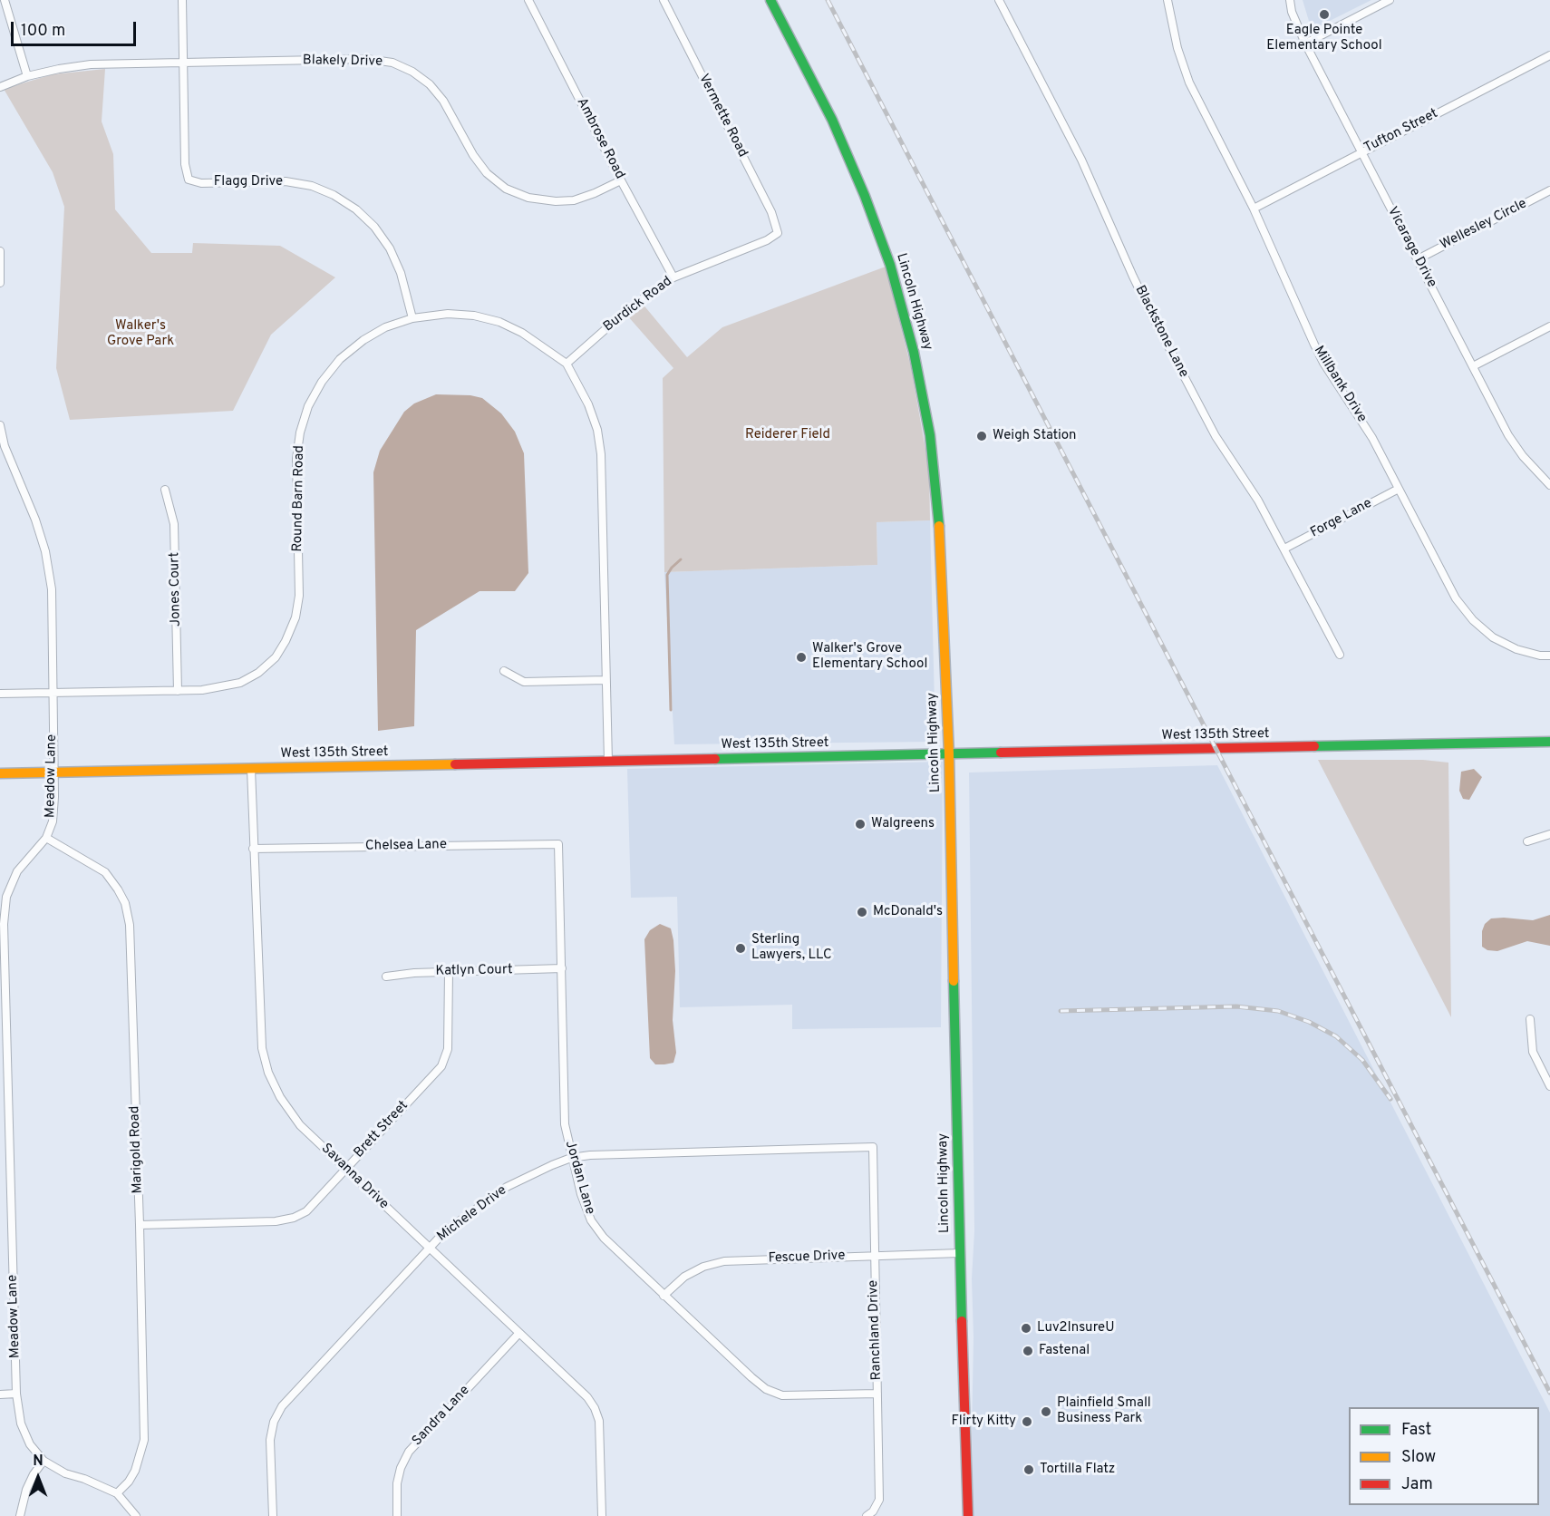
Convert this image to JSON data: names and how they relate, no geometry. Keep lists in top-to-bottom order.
{
  "streets": {
    "street": [
      "Blakely Drive",
      "Vermette Road",
      "Tufton Street",
      "Ambrose Road",
      "Flagg Drive",
      "Wellesley Circle",
      "Vicarage Drive",
      "Lincoln Highway",
      "Burdick Road",
      "Blackstone Lane",
      "Millbank Drive",
      "Round Barn Road",
      "Forge Lane",
      "Jones Court",
      "West 135th Street",
      "Meadow Lane",
      "Chelsea Lane",
      "Katlyn Court",
      "Brett Street",
      "Marigold Road",
      "Savanna Drive",
      "Jordan Lane",
      "Michele Drive",
      "Fescue Drive",
      "Ranchland Drive",
      "Sandra Lane"
    ]
  },
  "crossings": [
    ["Blakely Drive", "Ambrose Road"],
    ["Blakely Drive", "Flagg Drive"],
    ["Vermette Road", "Burdick Road"],
    ["Tufton Street", "Vicarage Drive"],
    ["Tufton Street", "Millbank Drive"],
    ["Ambrose Road", "Burdick Road"],
    ["Flagg Drive", "Round Barn Road"],
    ["Wellesley Circle", "Vicarage Drive"],
    ["Lincoln Highway", "West 135th Street"],
    ["Lincoln Highway", "Fescue Drive"],
    ["Burdick Road", "Round Barn Road"],
    ["Blackstone Lane", "Forge Lane"],
    ["Millbank Drive", "Forge Lane"],
    ["Round Barn Road", "Jones Court"],
    ["Round Barn Road", "West 135th Street"],
    ["Round Barn Road", "Meadow Lane"],
    ["West 135th Street", "Meadow Lane"],
    ["West 135th Street", "Savanna Drive"],
    ["Meadow Lane", "Marigold Road"],
    ["Chelsea Lane", "Savanna Drive"],
    ["Chelsea Lane", "Jordan Lane"],
    ["Katlyn Court", "Brett Street"],
    ["Katlyn Court", "Jordan Lane"],
    ["Brett Street", "Marigold Road"],
    ["Brett Street", "Savanna Drive"],
    ["Savanna Drive", "Michele Drive"],
    ["Savanna Drive", "Sandra Lane"],
    ["Jordan Lane", "Michele Drive"],
    ["Jordan Lane", "Fescue Drive"],
    ["Jordan Lane", "Ranchland Drive"],
    ["Michele Drive", "Ranchland Drive"],
    ["Fescue Drive", "Ranchland Drive"]
  ],
  "parks": ["Walker's Grove Park", "Reiderer Field"],
  "places": [
    "Eagle Pointe Elementary School",
    "Weigh Station",
    "Walker's Grove Elementary School",
    "Walgreens",
    "McDonald's",
    "Sterling Lawyers, LLC",
    "Luv2InsureU",
    "Fastenal",
    "Plainfield Small Business Park",
    "Flirty Kitty",
    "Tortilla Flatz"
  ],
  "legend": ["Fast", "Slow", "Jam"],
  "scale_bar": "100 m",
  "north": "top"
}
